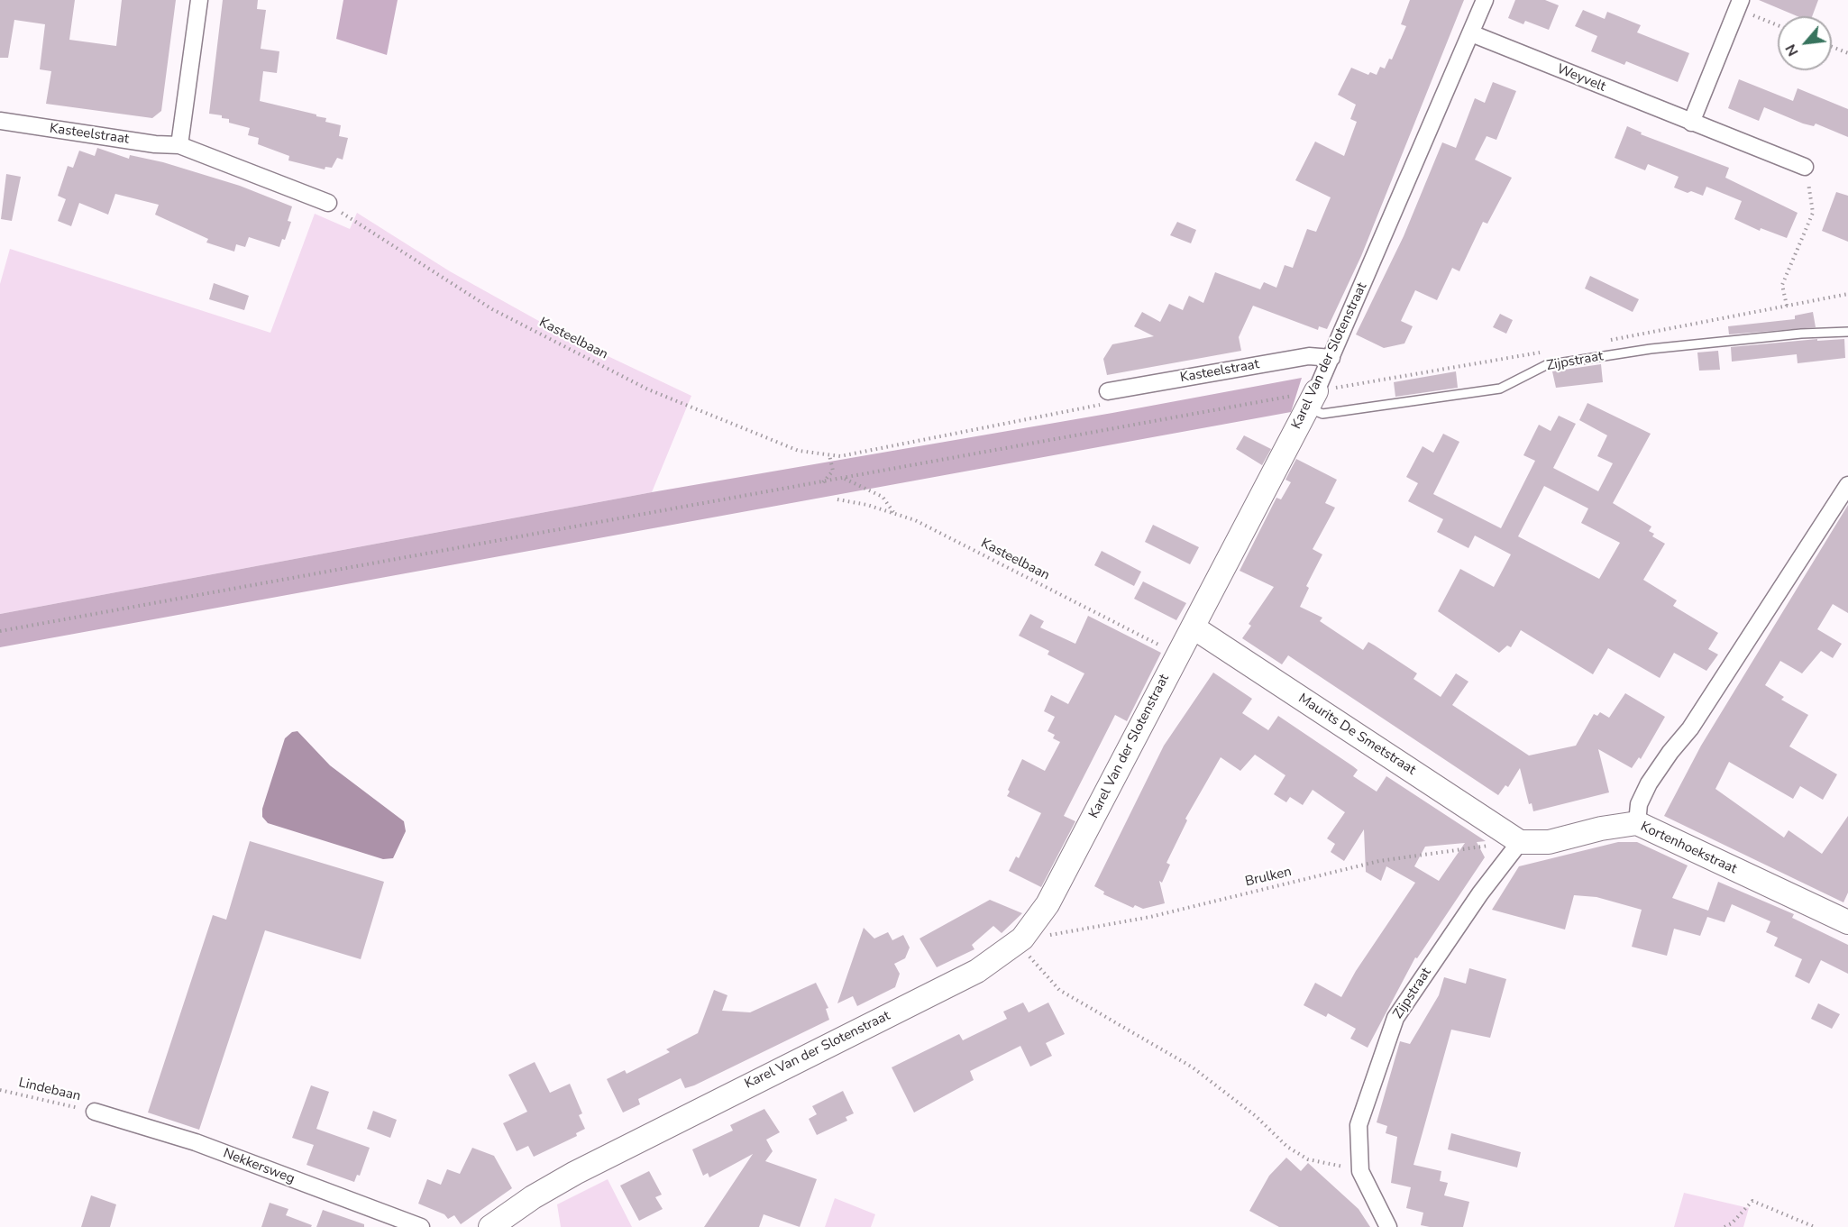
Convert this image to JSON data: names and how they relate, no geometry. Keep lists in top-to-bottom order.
{
  "streets": {
    "street": [
      "Weyvelt",
      "Kasteelstraat",
      "Karel Van der Slotenstraat",
      "Zijpstraat",
      "Maurits De Smetstraat",
      "Kortenhoekstraat",
      "Nekkersweg"
    ],
    "path": ["Kasteelbaan", "Brulken", "Lindebaan"]
  },
  "crossings": [
    ["Weyvelt", "Karel Van der Slotenstraat"],
    ["Kasteelstraat", "Kasteelbaan"],
    ["Kasteelstraat", "Karel Van der Slotenstraat"],
    ["Kasteelbaan", "Karel Van der Slotenstraat"],
    ["Karel Van der Slotenstraat", "Zijpstraat"],
    ["Karel Van der Slotenstraat", "Maurits De Smetstraat"],
    ["Karel Van der Slotenstraat", "Brulken"],
    ["Zijpstraat", "Maurits De Smetstraat"],
    ["Zijpstraat", "Kortenhoekstraat"],
    ["Zijpstraat", "Brulken"],
    ["Maurits De Smetstraat", "Kortenhoekstraat"],
    ["Maurits De Smetstraat", "Brulken"],
    ["Kortenhoekstraat", "Brulken"],
    ["Lindebaan", "Nekkersweg"]
  ],
  "north": "bottom left"
}
